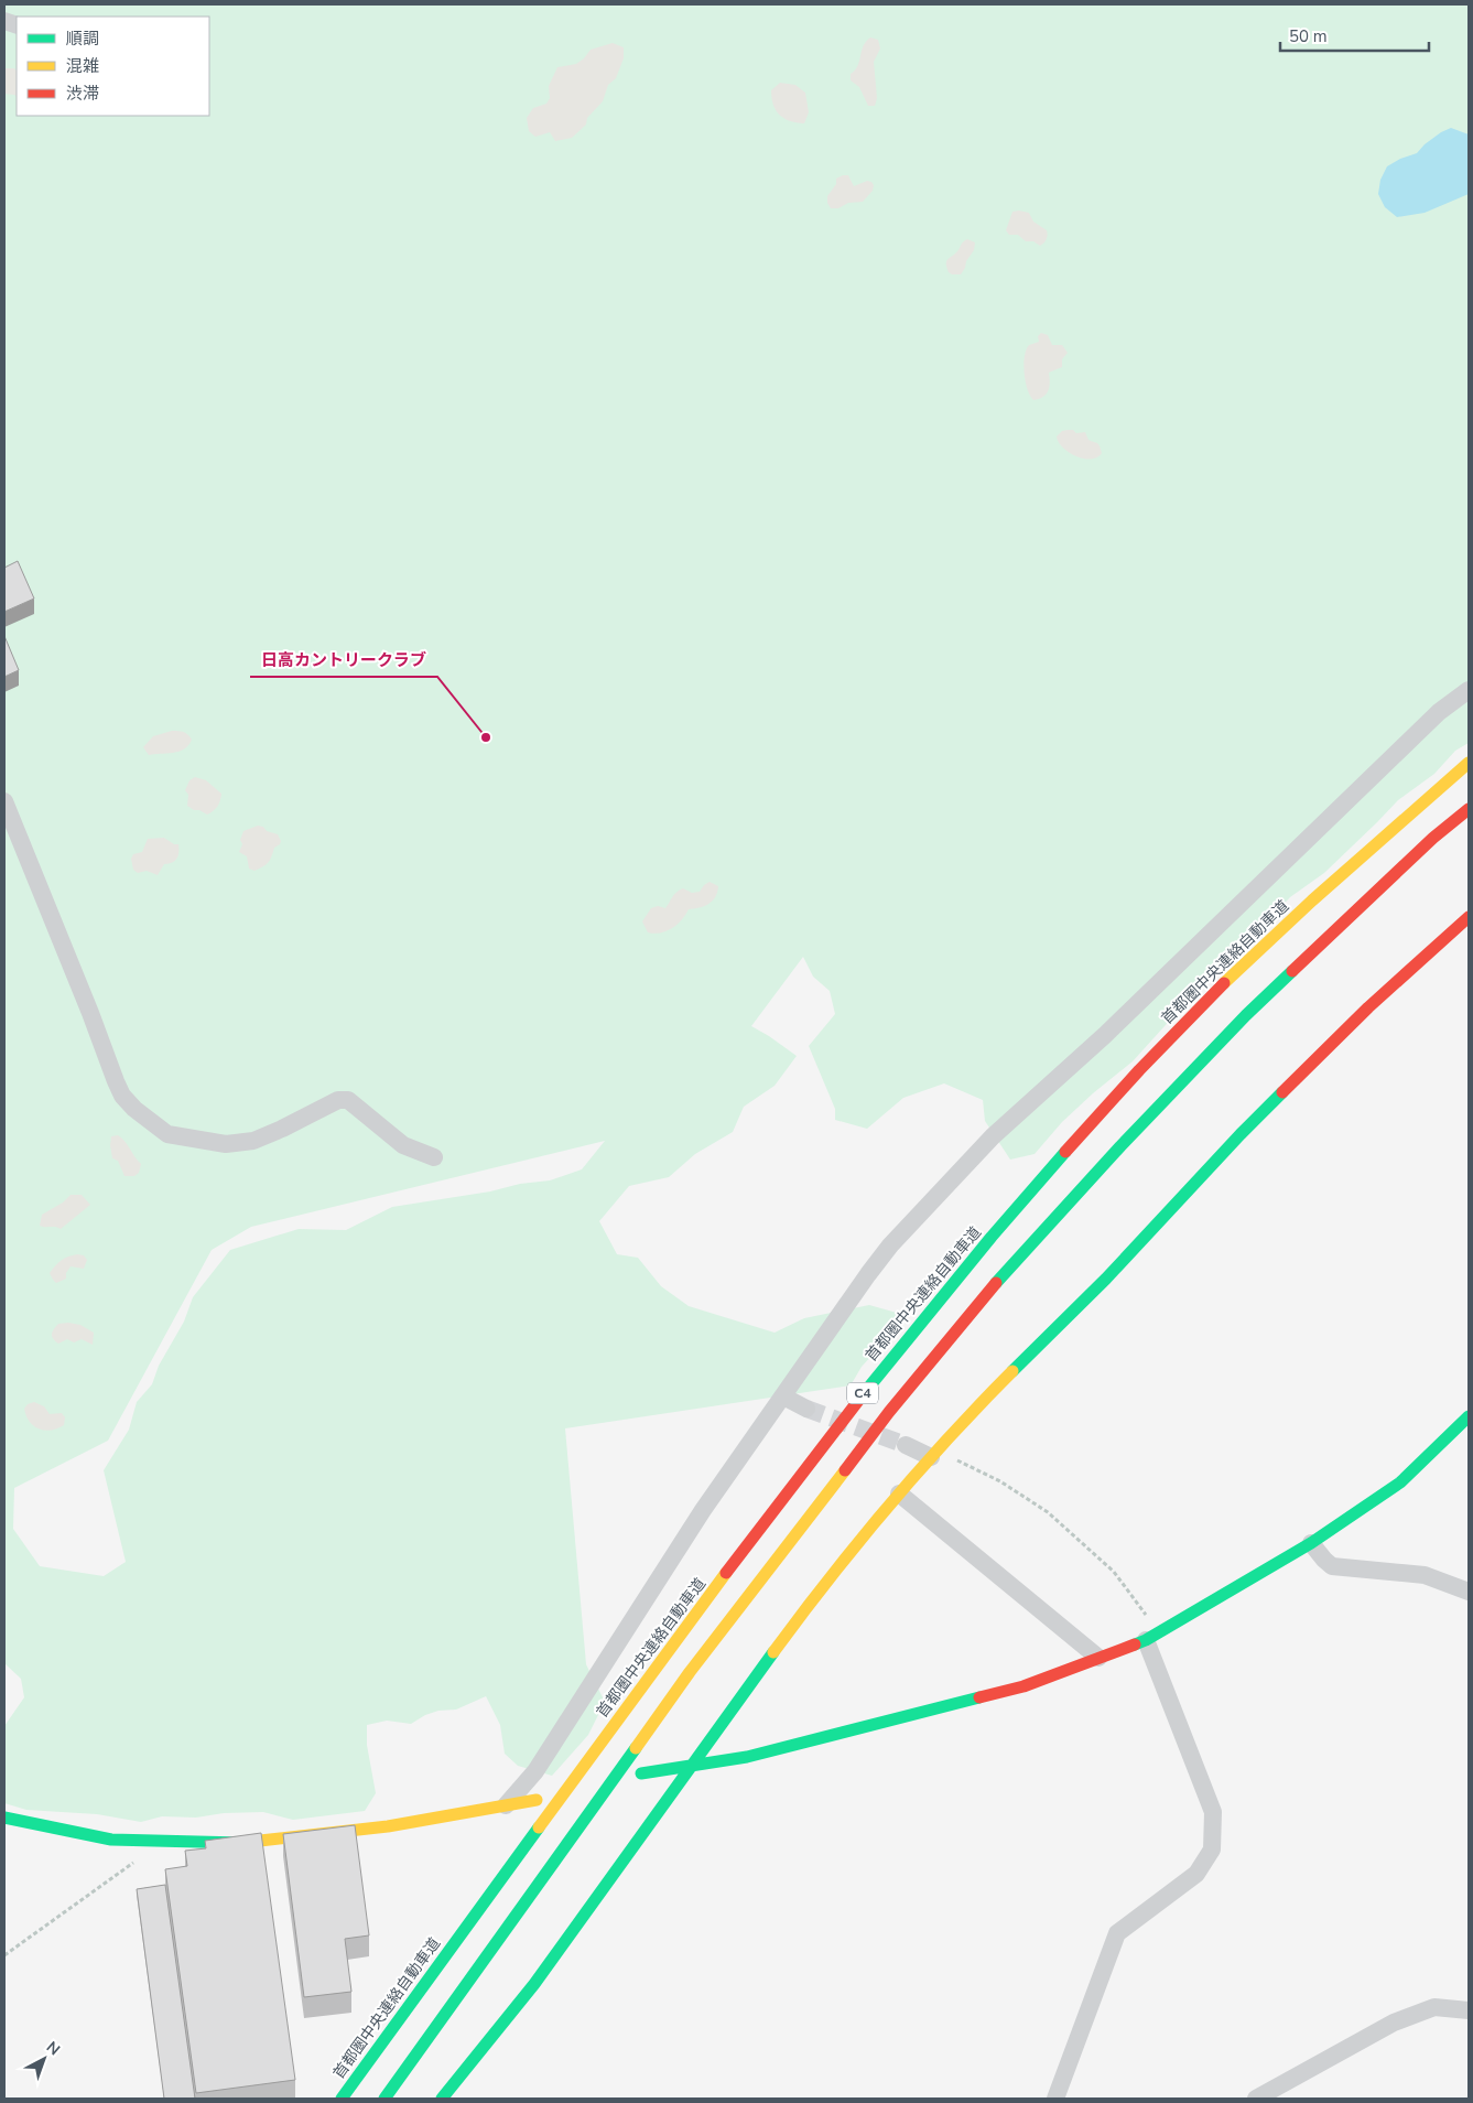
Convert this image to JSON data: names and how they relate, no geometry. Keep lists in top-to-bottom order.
{
  "streets": {
    "main road": ["首都圏中央連絡自動車道", "C4"]
  },
  "places": ["日高カントリークラブ"],
  "legend": ["順調", "混雑", "渋滞"],
  "scale_bar": "50 m",
  "north": "top right"
}
